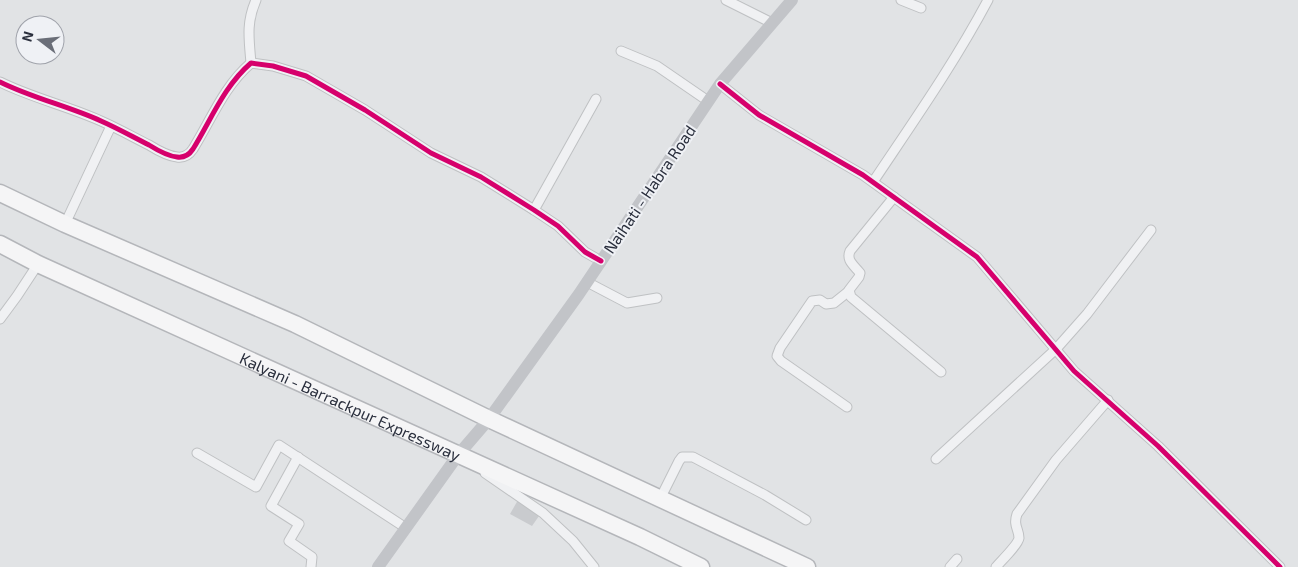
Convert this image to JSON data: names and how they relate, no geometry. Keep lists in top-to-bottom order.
{
  "streets": {
    "highway": ["Kalyani - Barrackpur Expressway"],
    "main road": ["Naihati - Habra Road"]
  },
  "crossings": [
    ["Naihati - Habra Road", "Kalyani - Barrackpur Expressway"]
  ],
  "north": "left"
}
